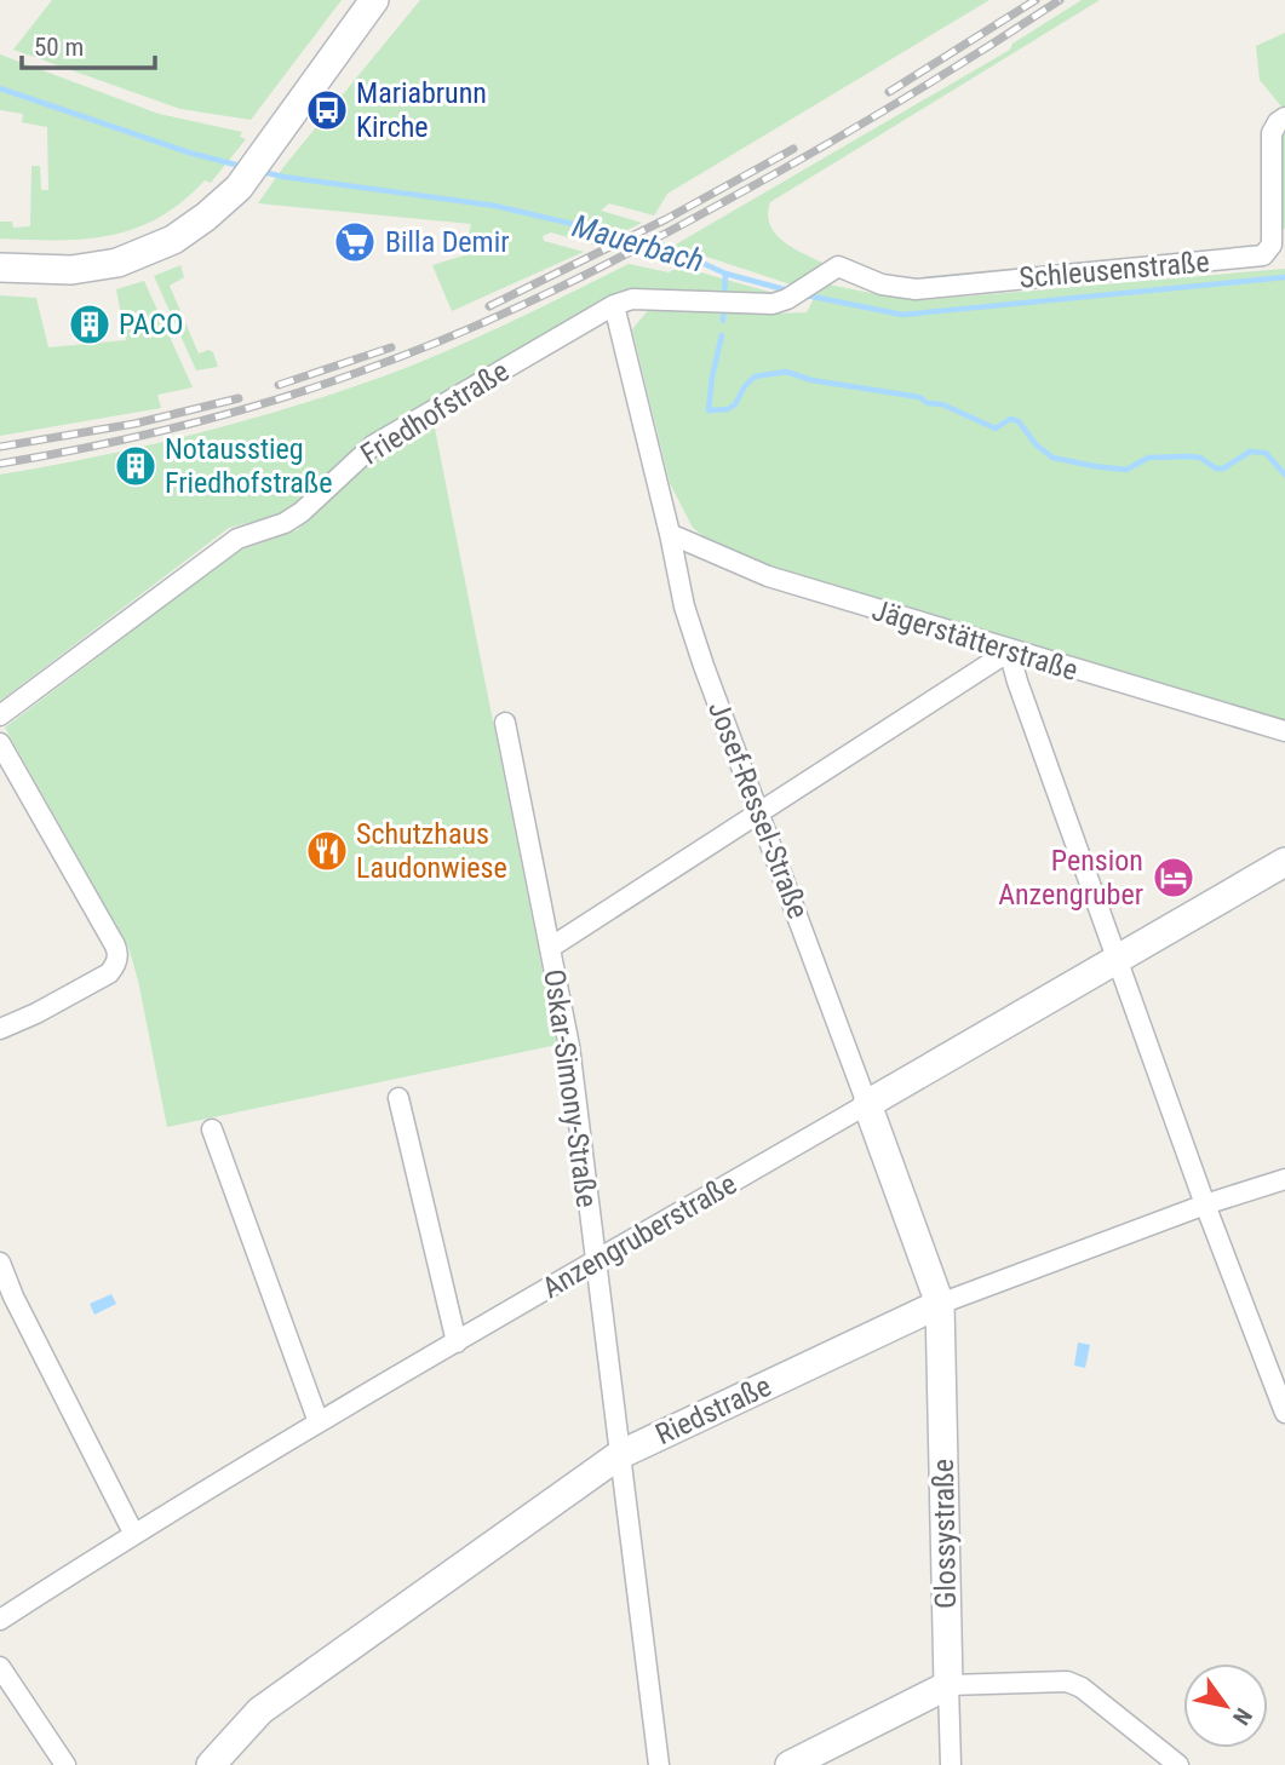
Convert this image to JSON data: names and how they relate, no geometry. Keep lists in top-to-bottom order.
{
  "streets": {
    "street": [
      "Schleusenstraße",
      "Friedhofstraße",
      "Jägerstätterstraße",
      "Josef-Ressel-Straße",
      "Oskar-Simony-Straße",
      "Anzengruberstraße",
      "Riedstraße",
      "Glossystraße"
    ]
  },
  "crossings": [
    ["Schleusenstraße", "Friedhofstraße"],
    ["Schleusenstraße", "Josef-Ressel-Straße"],
    ["Friedhofstraße", "Josef-Ressel-Straße"],
    ["Jägerstätterstraße", "Josef-Ressel-Straße"],
    ["Josef-Ressel-Straße", "Anzengruberstraße"],
    ["Josef-Ressel-Straße", "Riedstraße"],
    ["Josef-Ressel-Straße", "Glossystraße"],
    ["Oskar-Simony-Straße", "Anzengruberstraße"],
    ["Oskar-Simony-Straße", "Riedstraße"],
    ["Riedstraße", "Glossystraße"]
  ],
  "water": ["Mauerbach"],
  "places": {
    "bus stop": ["Mariabrunn Kirche"],
    "supermarket": ["Billa Demir"],
    "building": ["PACO", "Notausstieg Friedhofstraße"],
    "restaurant": ["Schutzhaus Laudonwiese"],
    "hotel": ["Pension Anzengruber"]
  },
  "scale_bar": "50 m",
  "north": "bottom right"
}
